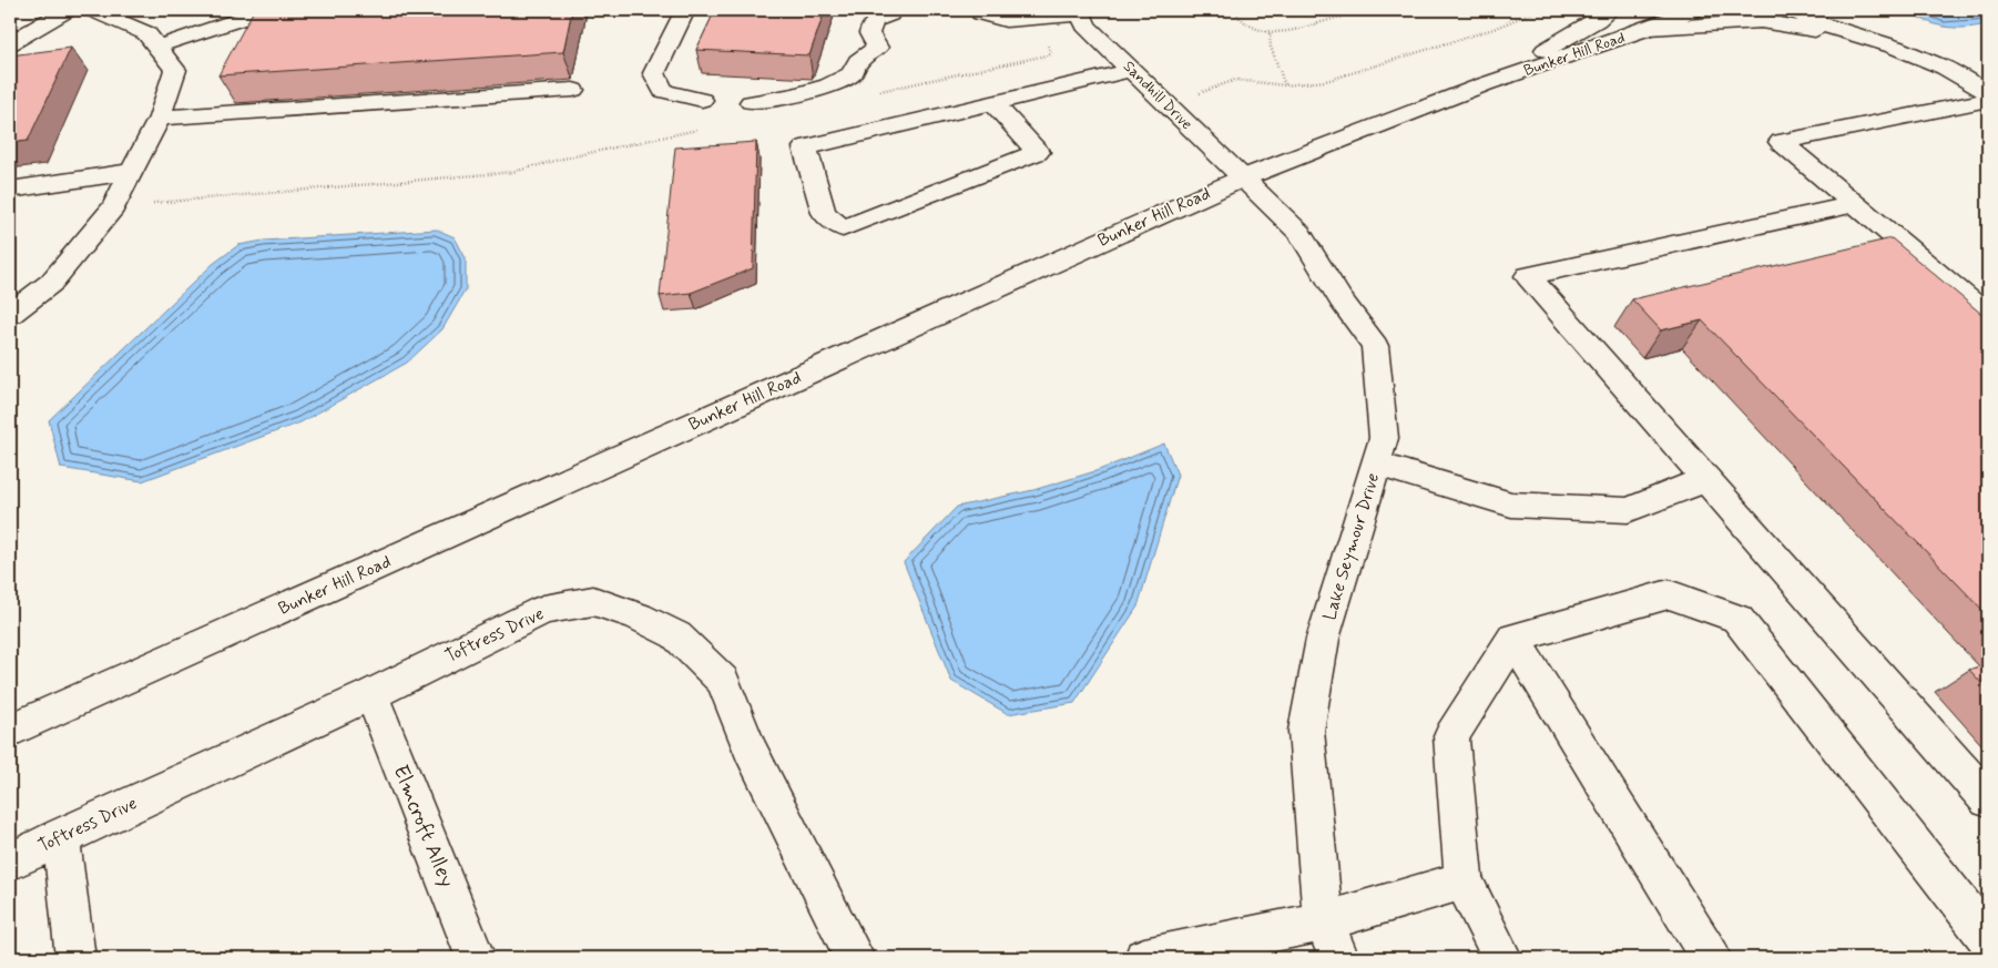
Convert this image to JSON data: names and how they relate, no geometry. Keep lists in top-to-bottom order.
{
  "streets": {
    "street": [
      "Bunker Hill Road",
      "Sandhill Drive",
      "Lake Seymour Drive",
      "Toftress Drive",
      "Elmcroft Alley"
    ]
  },
  "crossings": [
    ["Bunker Hill Road", "Sandhill Drive"],
    ["Bunker Hill Road", "Lake Seymour Drive"],
    ["Sandhill Drive", "Lake Seymour Drive"],
    ["Toftress Drive", "Elmcroft Alley"]
  ]
}
